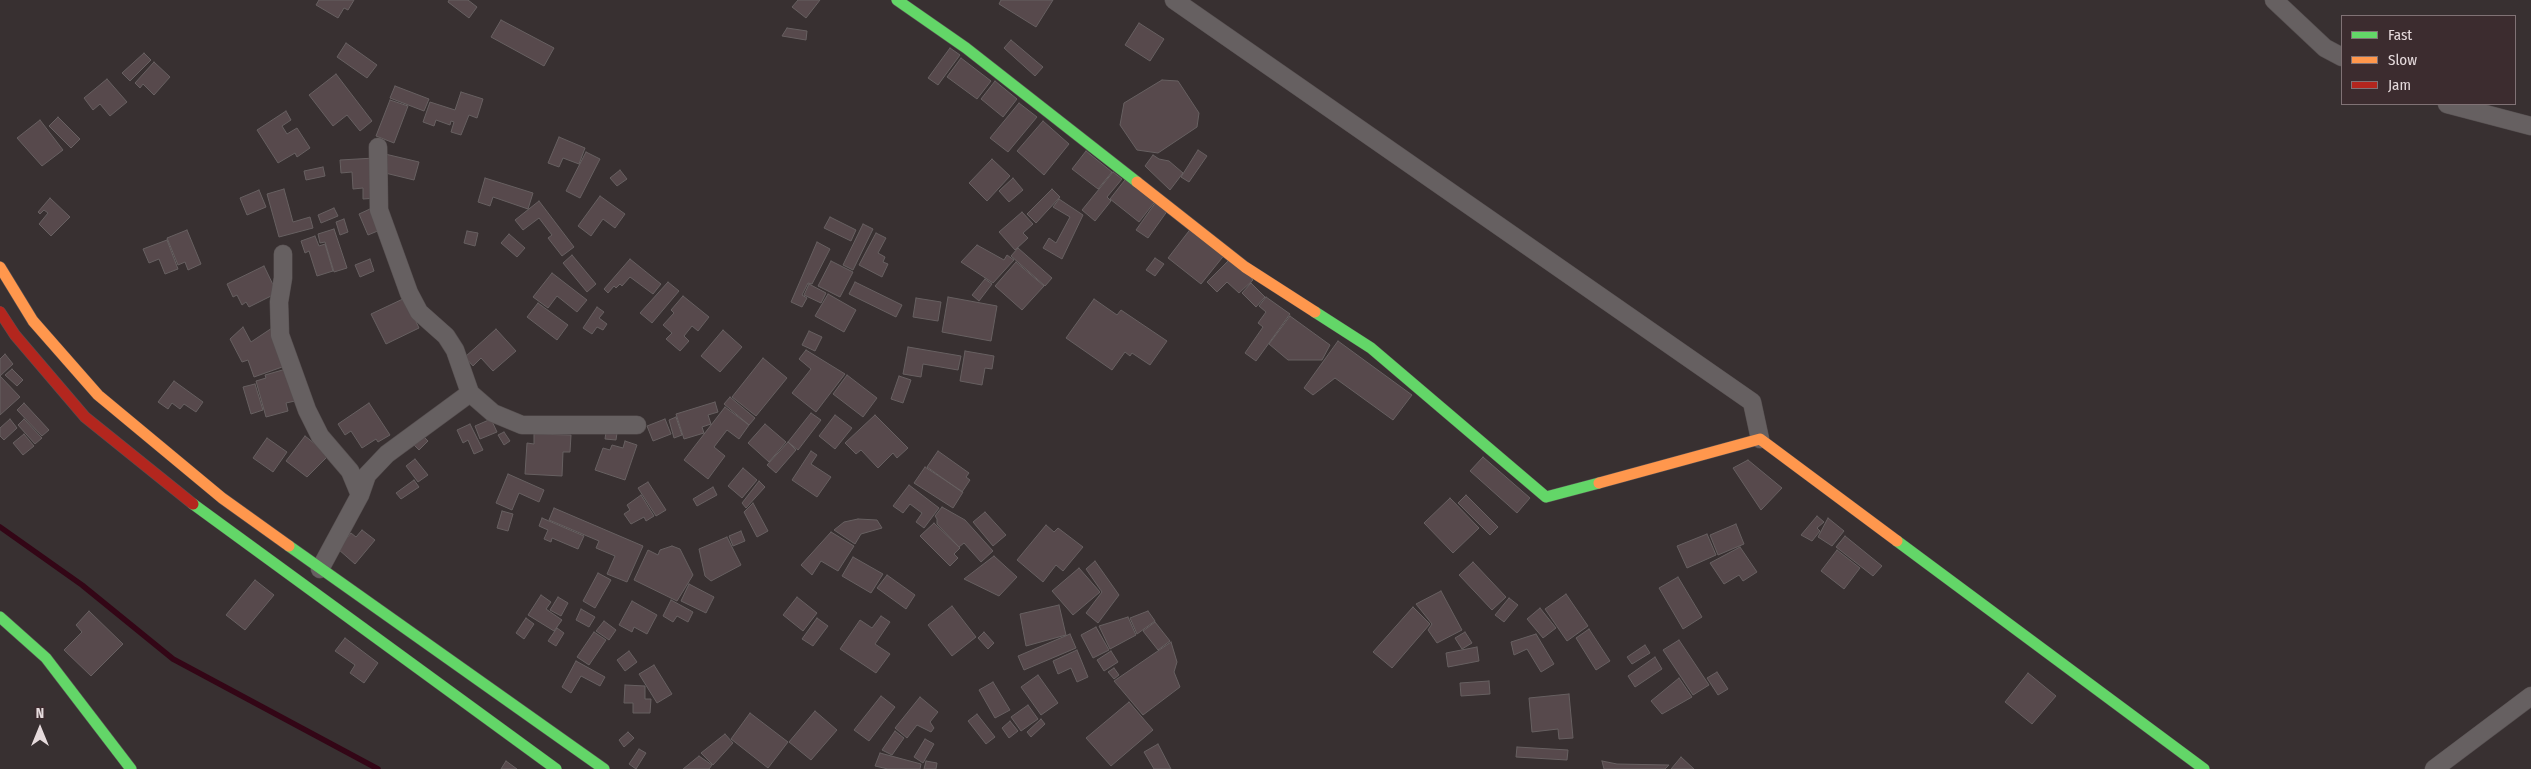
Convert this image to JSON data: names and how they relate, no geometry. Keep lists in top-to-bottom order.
{
  "legend": ["Fast", "Slow", "Jam"],
  "north": "top"
}
